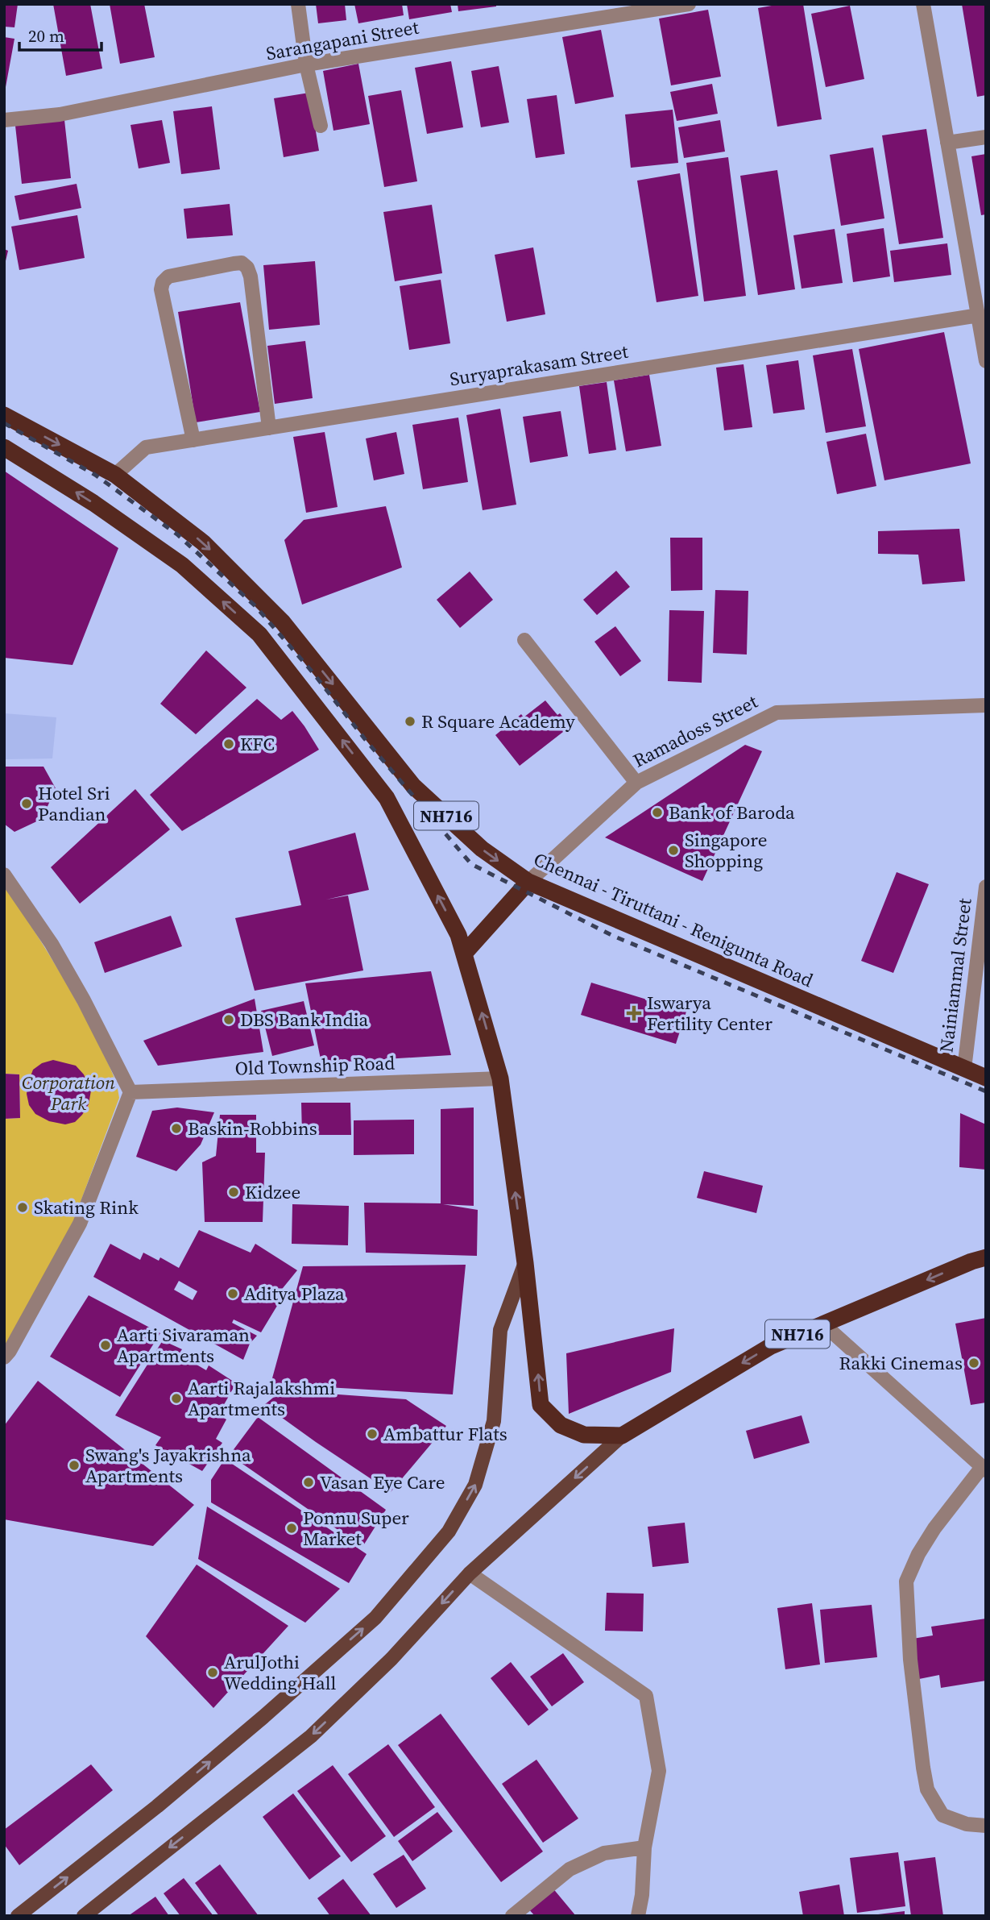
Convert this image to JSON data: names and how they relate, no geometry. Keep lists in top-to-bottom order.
{
  "streets": {
    "highway": ["NH716", "Chennai - Tiruttani - Renigunta Road"],
    "street": [
      "Sarangapani Street",
      "Suryaprakasam Street",
      "Ramadoss Street",
      "Nainiammal Street",
      "Old Township Road"
    ]
  },
  "crossings": [
    ["Suryaprakasam Street", "Chennai - Tiruttani - Renigunta Road"],
    ["Ramadoss Street", "Chennai - Tiruttani - Renigunta Road"],
    ["NH716", "Old Township Road"],
    ["Chennai - Tiruttani - Renigunta Road", "Nainiammal Street"]
  ],
  "parks": ["Corporation Park"],
  "places": {
    "other": [
      "R Square Academy",
      "KFC",
      "Hotel Sri Pandian",
      "Bank of Baroda",
      "Singapore Shopping",
      "DBS Bank India",
      "Baskin-Robbins",
      "Kidzee",
      "Skating Rink",
      "Aditya Plaza",
      "Aarti Sivaraman Apartments",
      "Rakki Cinemas",
      "Aarti Rajalakshmi Apartments",
      "Ambattur Flats",
      "Swang's Jayakrishna Apartments",
      "Vasan Eye Care",
      "Ponnu Super Market",
      "ArulJothi Wedding Hall"
    ],
    "health": ["Iswarya Fertility Center"]
  },
  "scale_bar": "20 m"
}
